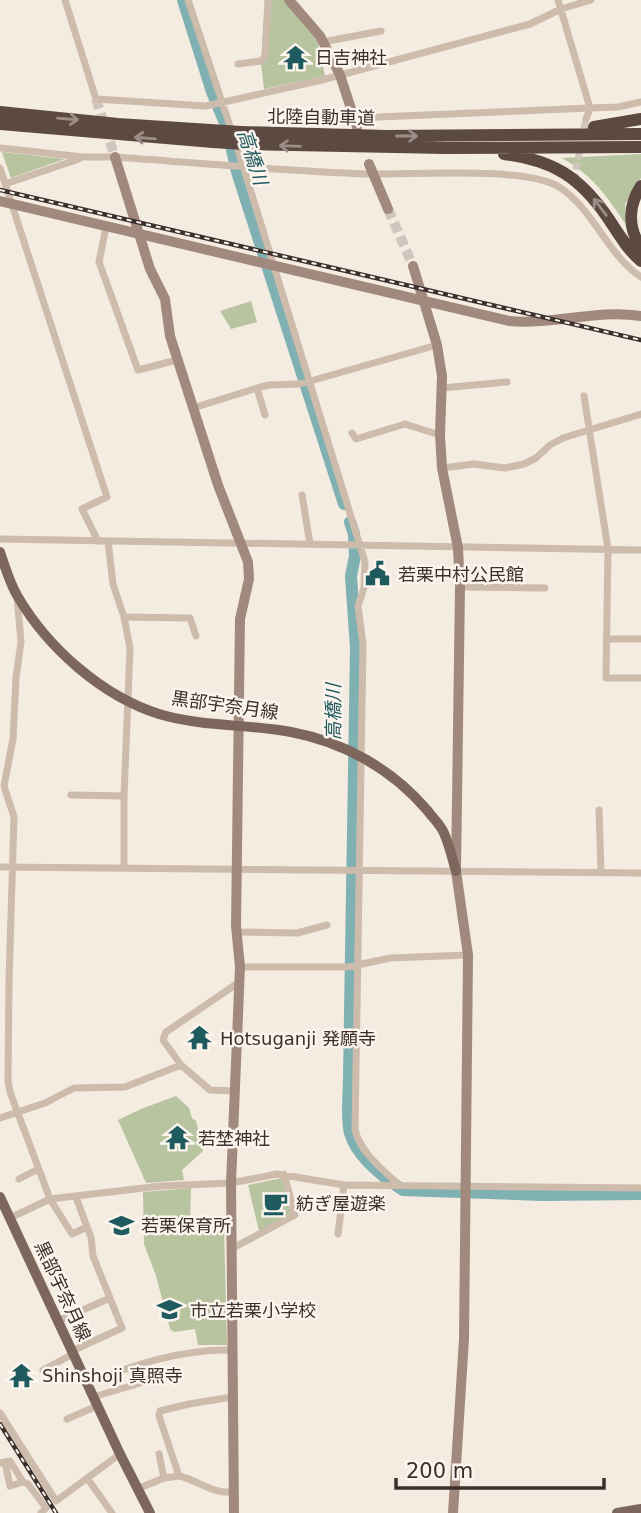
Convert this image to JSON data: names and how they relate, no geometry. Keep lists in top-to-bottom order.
{
  "streets": {
    "highway": ["北陸自動車道"],
    "main road": ["黒部宇奈月線"]
  },
  "water": ["高橋川"],
  "places": {
    "temple": [
      "日吉神社",
      "Hotsuganji 発願寺",
      "若埜神社",
      "Shinshoji 真照寺"
    ],
    "public building": ["若栗中村公民館"],
    "cafe": ["紡ぎ屋遊楽"],
    "school or university": ["若栗保育所", "市立若栗小学校"]
  },
  "scale_bar": "200 m"
}
